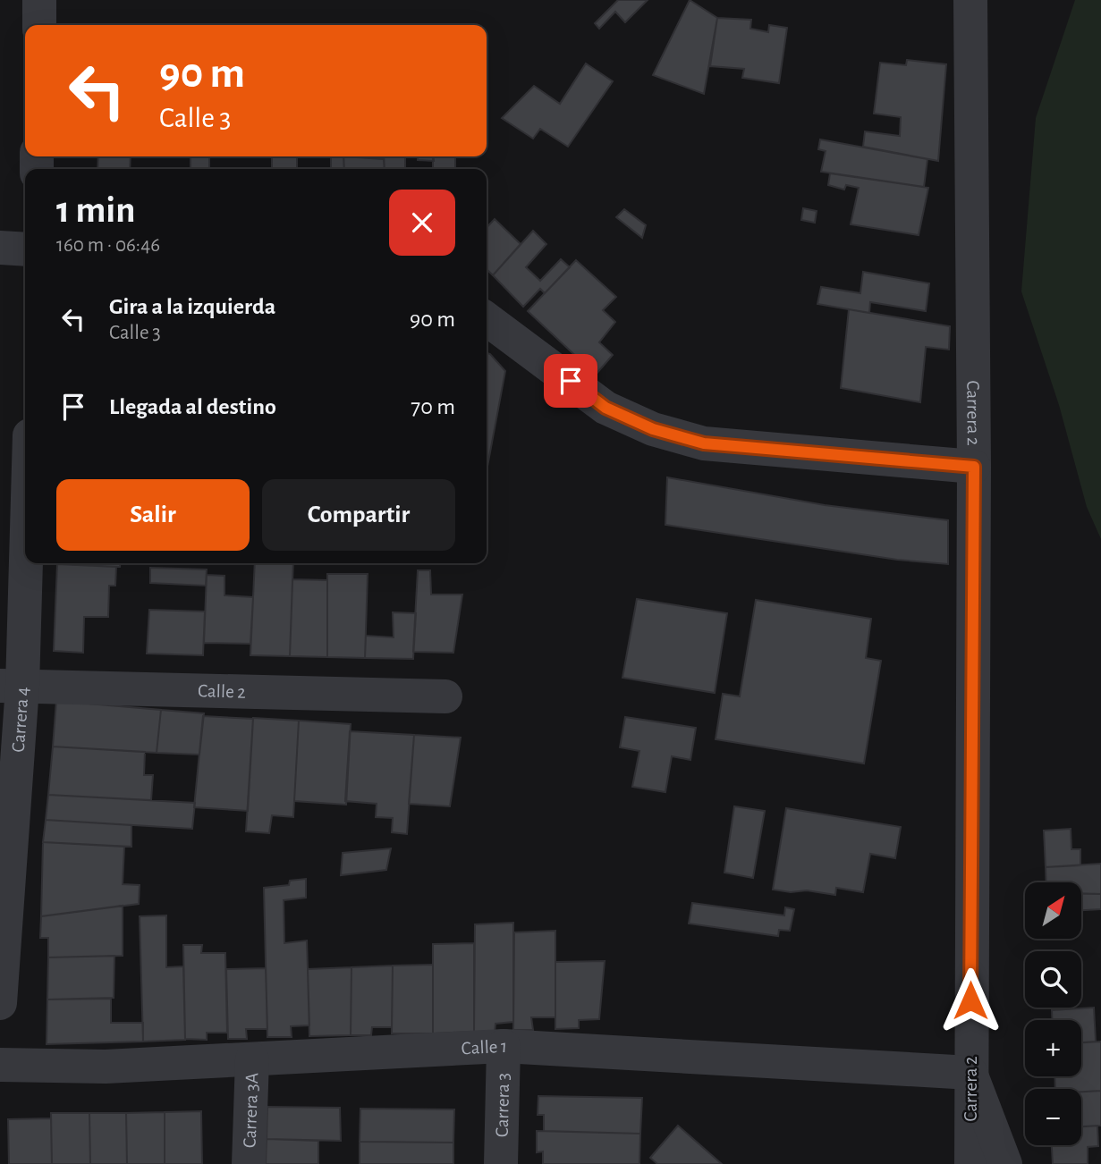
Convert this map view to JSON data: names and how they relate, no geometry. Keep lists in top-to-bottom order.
{
  "streets": {
    "street": [
      "Carrera 2",
      "Calle 2",
      "Carrera 4",
      "Calle 1",
      "Carrera 3",
      "Carrera 3A"
    ]
  },
  "crossings": [
    ["Carrera 2", "Calle 1"],
    ["Calle 2", "Carrera 4"],
    ["Calle 1", "Carrera 3"],
    ["Calle 1", "Carrera 3A"]
  ],
  "north": "top right",
  "page": {
    "turn": ["90 m", "Calle 3"],
    "heading": ["1 min", "160 m · 06:46"],
    "list": [
      {
        "name": "Gira a la izquierda",
        "note": "Calle 3",
        "value": "90 m"
      },
      {
        "name": "Llegada al destino",
        "value": "70 m"
      }
    ],
    "buttons": ["Salir", "Compartir"],
    "map_buttons": ["+", "−"]
  }
}
